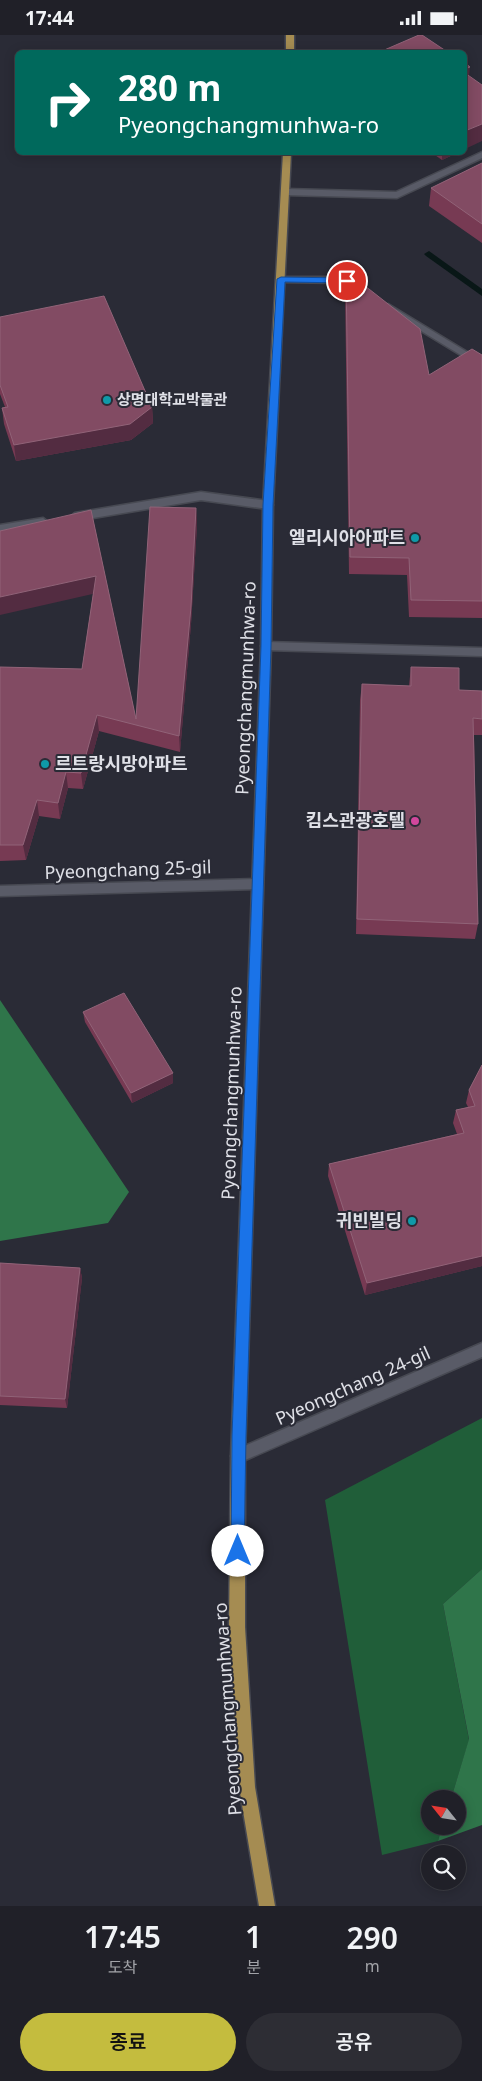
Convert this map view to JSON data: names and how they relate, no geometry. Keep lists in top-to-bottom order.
{
  "streets": {
    "main road": ["Pyeongchangmunhwa-ro"],
    "street": ["Pyeongchang 25-gil", "Pyeongchang 24-gil"]
  },
  "crossings": [
    ["Pyeongchangmunhwa-ro", "Pyeongchang 25-gil"],
    ["Pyeongchangmunhwa-ro", "Pyeongchang 24-gil"]
  ],
  "places": [
    "상명대학교박물관",
    "엘리시아아파트",
    "르트랑시망아파트",
    "킴스관광호텔",
    "귀빈빌딩"
  ],
  "north": "top left",
  "page": {
    "status": "17:44",
    "turn": ["280 m", "Pyeongchangmunhwa-ro"],
    "eta": [
      "17:45",
      "도착",
      "1",
      "분",
      "290",
      "m"
    ],
    "buttons": ["종료", "공유"]
  }
}
